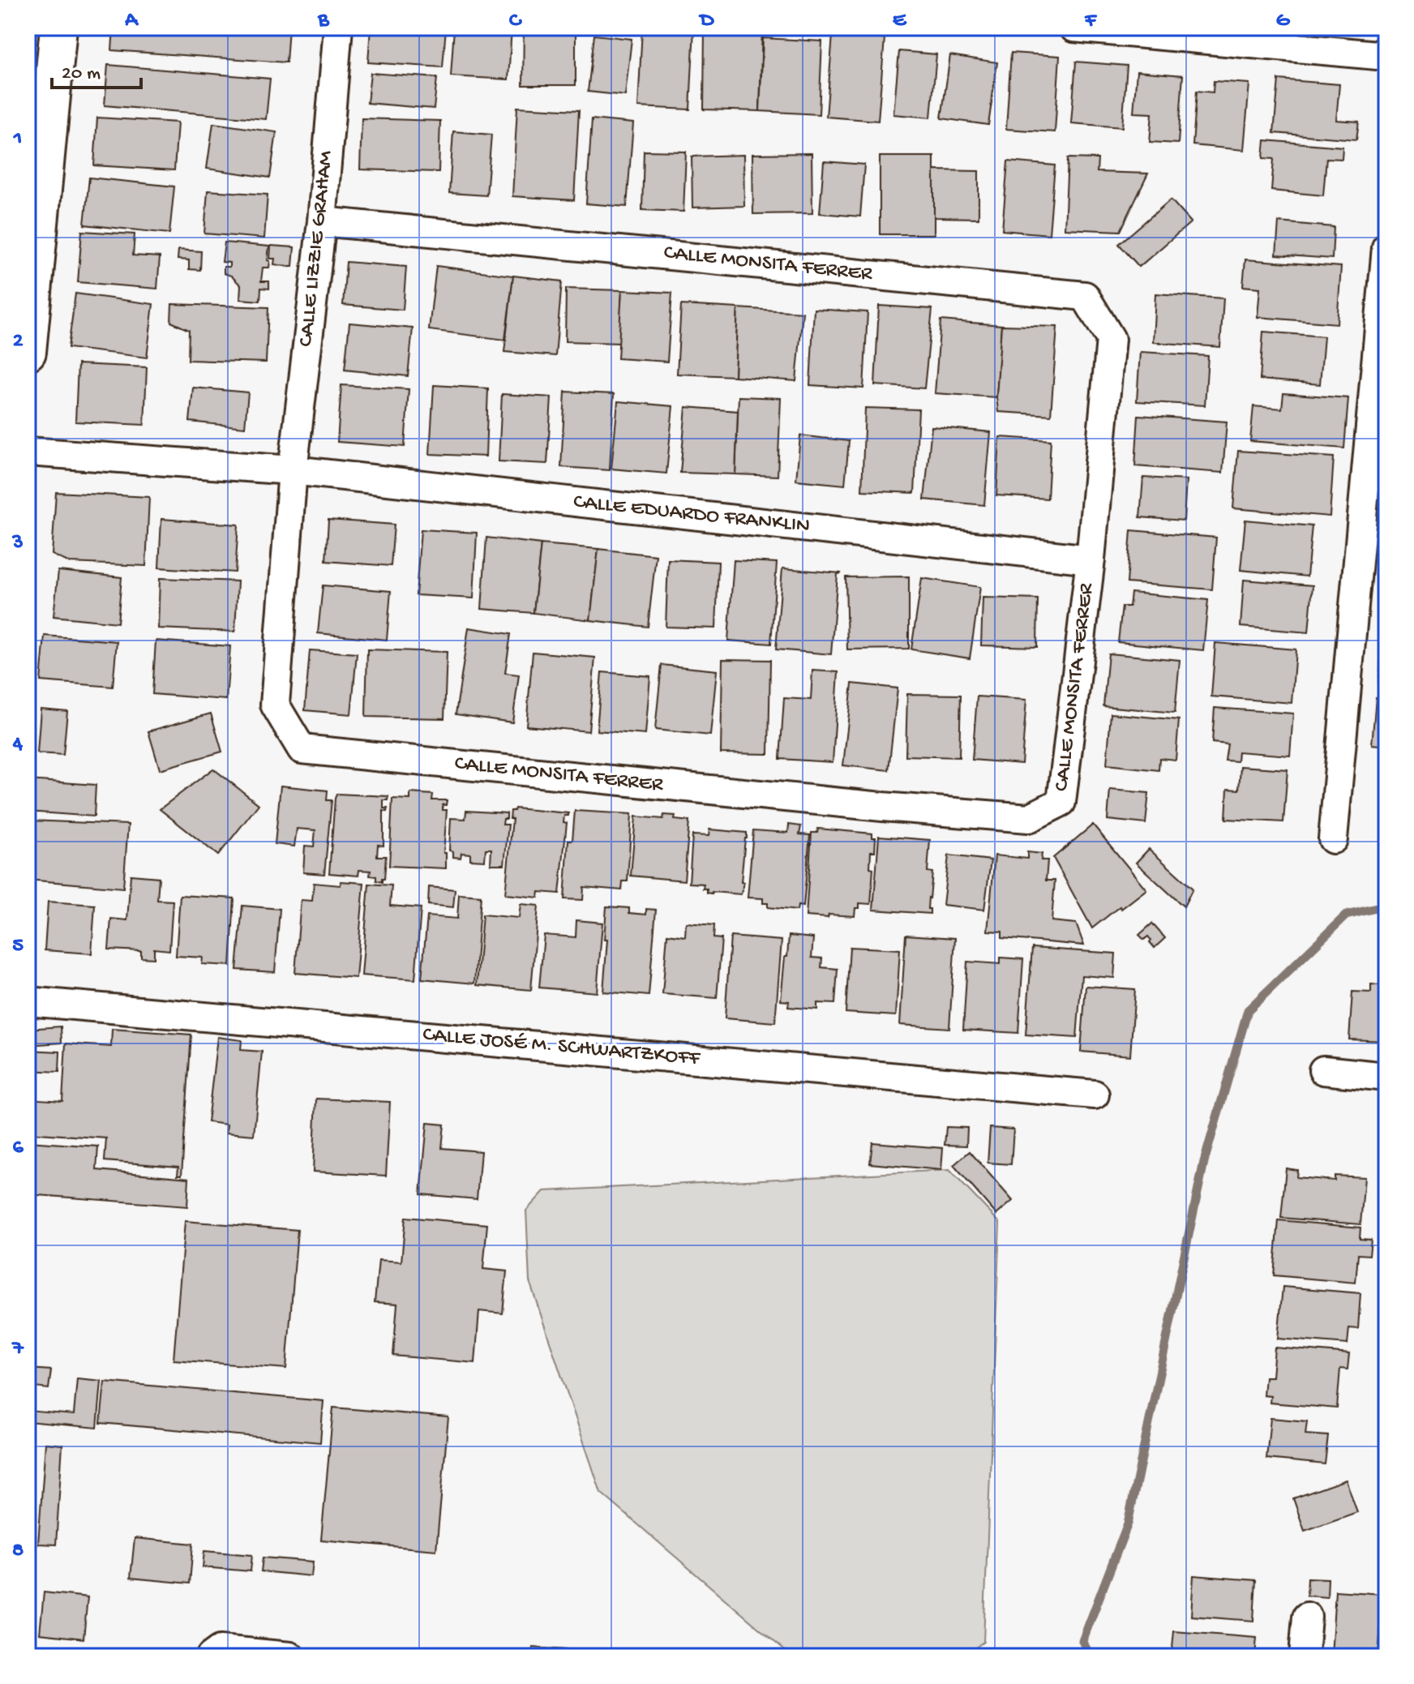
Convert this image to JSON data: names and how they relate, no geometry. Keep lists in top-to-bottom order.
{
  "streets": {
    "street": [
      "CALLE LIZZIE GRAHAM",
      "CALLE MONSITA FERRER",
      "CALLE EDUARDO FRANKLIN",
      "CALLE JOSÉ M. SCHWARTZKOFF"
    ]
  },
  "crossings": [
    ["CALLE LIZZIE GRAHAM", "CALLE MONSITA FERRER"],
    ["CALLE LIZZIE GRAHAM", "CALLE EDUARDO FRANKLIN"],
    ["CALLE MONSITA FERRER", "CALLE EDUARDO FRANKLIN"]
  ],
  "scale_bar": "20 m",
  "grid": {
    "columns": [
      "A",
      "B",
      "C",
      "D",
      "E",
      "F",
      "G"
    ],
    "rows": [
      "1",
      "2",
      "3",
      "4",
      "5",
      "6",
      "7",
      "8"
    ]
  }
}
